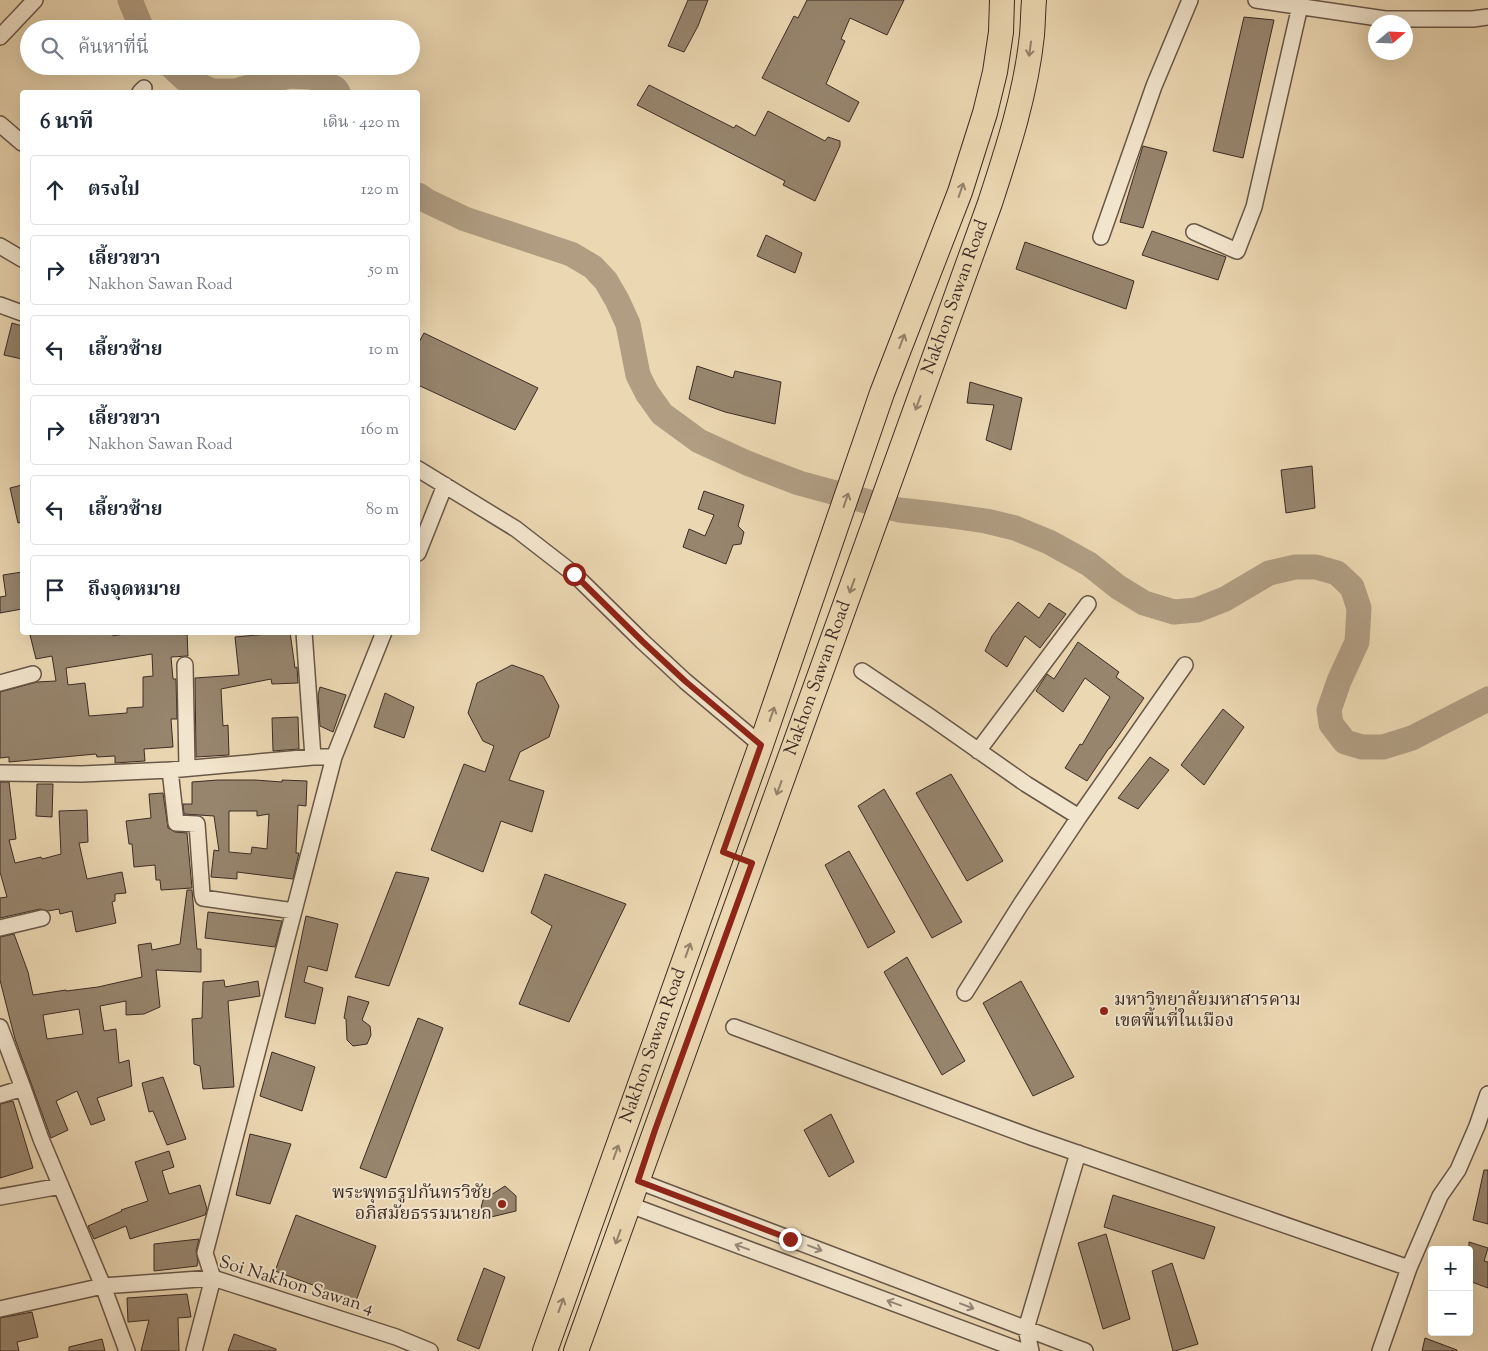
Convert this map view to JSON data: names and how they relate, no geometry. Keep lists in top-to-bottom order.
{
  "streets": {
    "main road": ["Nakhon Sawan Road"],
    "street": ["Soi Nakhon Sawan 4"]
  },
  "places": ["มหาวิทยาลัยมหาสารคาม เขตพื้นที่ในเมือง", "พระพุทธรูปกันทรวิชัย อภิสมัยธรรมนายก"],
  "north": "right",
  "page": {
    "search": "ค้นหาที่นี่",
    "heading": ["6 นาที", "เดิน · 420 m"],
    "list": [
      ["ตรงไป", "120 m"],
      ["เลี้ยวขวา", "Nakhon Sawan Road", "50 m"],
      ["เลี้ยวซ้าย", "10 m"],
      ["เลี้ยวขวา", "Nakhon Sawan Road", "160 m"],
      ["เลี้ยวซ้าย", "80 m"],
      "ถึงจุดหมาย"
    ],
    "map_buttons": ["+", "−"]
  }
}
